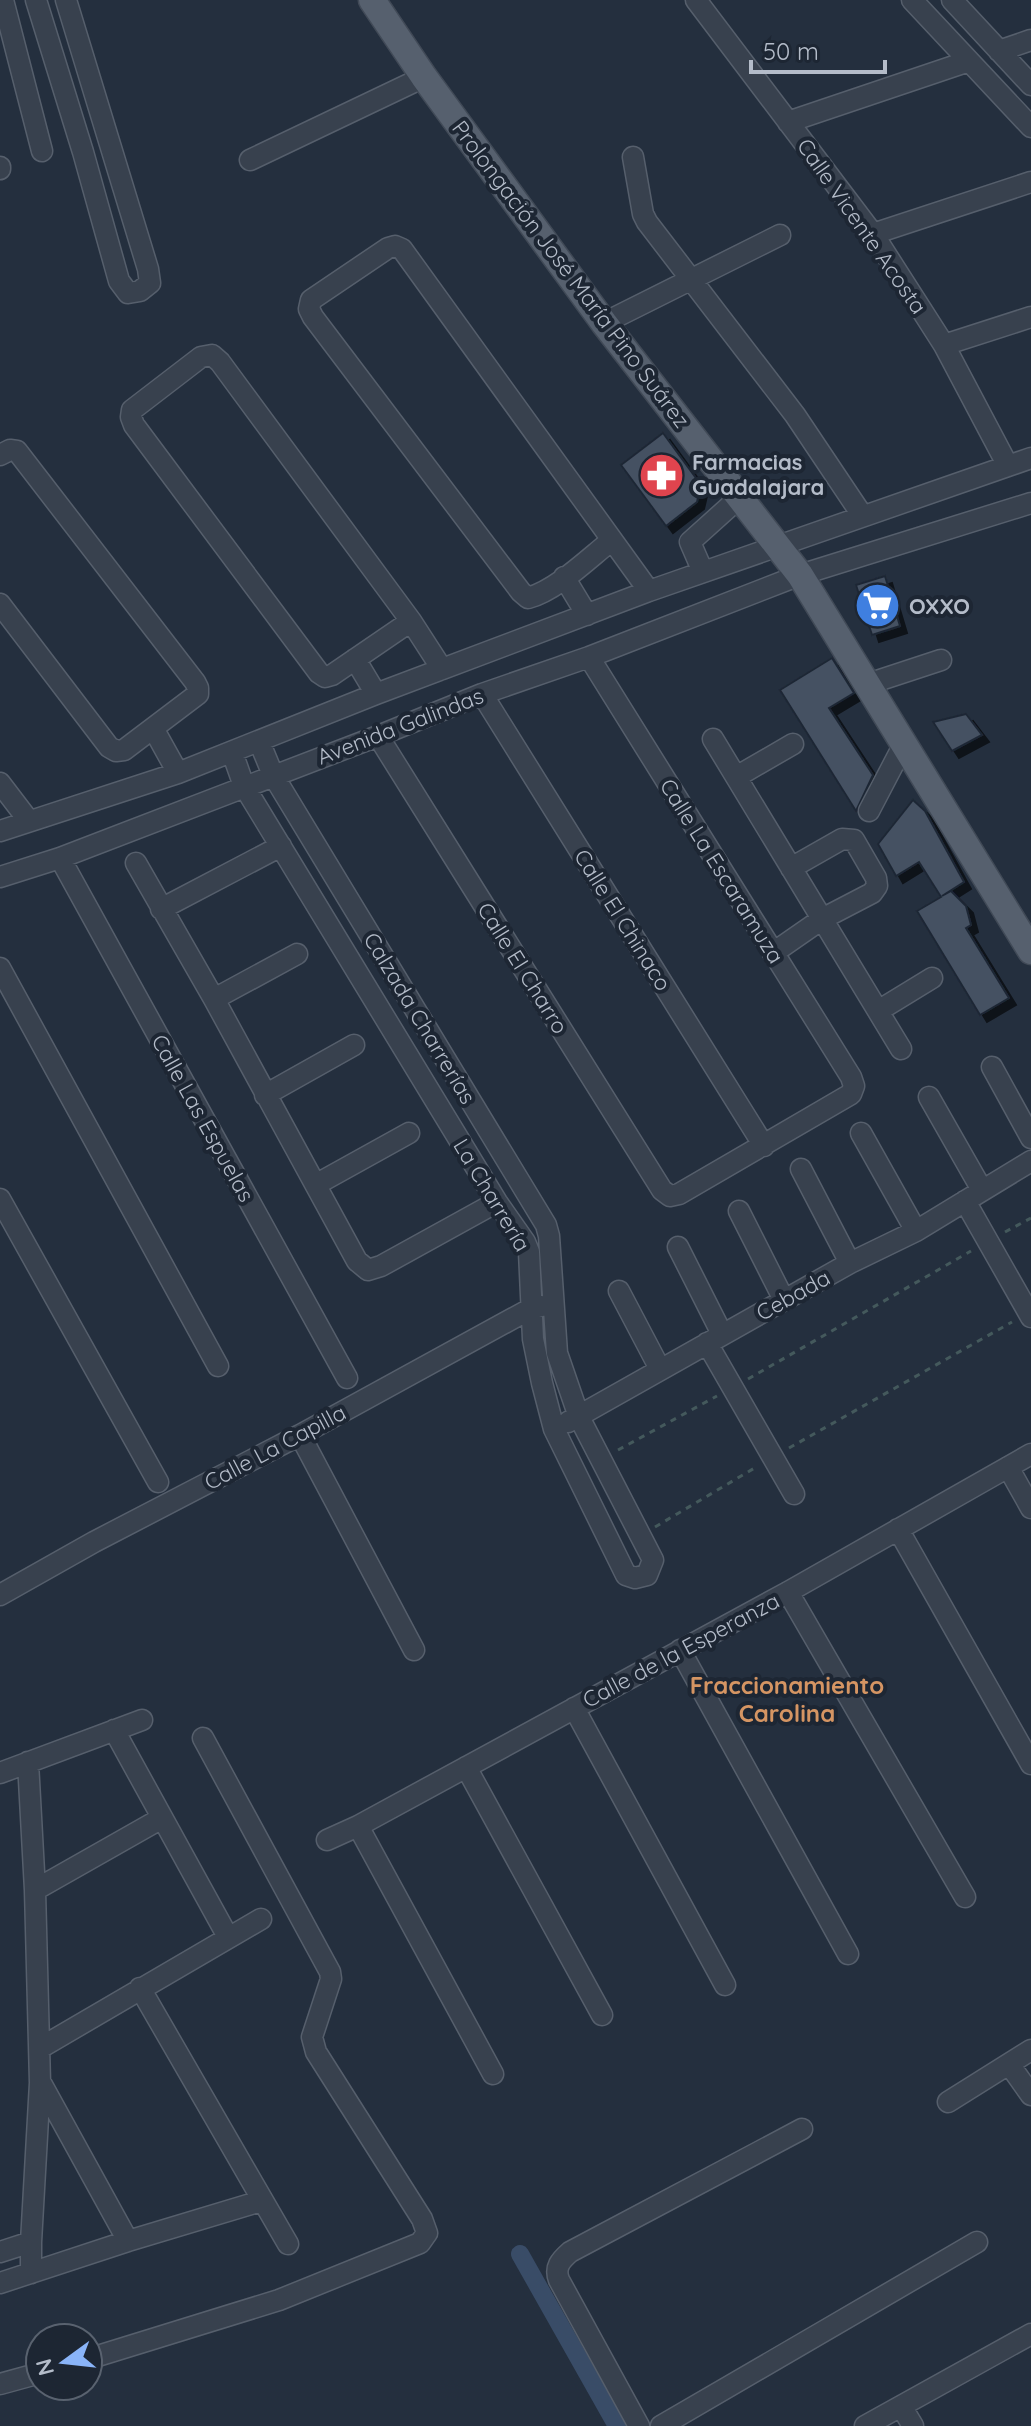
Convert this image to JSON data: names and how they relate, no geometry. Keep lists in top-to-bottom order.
{
  "streets": {
    "main road": ["Prolongación José María Pino Suárez"],
    "street": [
      "Calle Vicente Acosta",
      "Avenida Galindas",
      "Calle La Escaramuza",
      "Calle El Chinaco",
      "Calle El Charro",
      "Calzada Charrerías",
      "Calle Las Espuelas",
      "La Charrería",
      "Cebada",
      "Calle La Capilla",
      "Calle de la Esperanza"
    ]
  },
  "crossings": [
    ["Calle Vicente Acosta", "Avenida Galindas"],
    ["Prolongación José María Pino Suárez", "Avenida Galindas"],
    ["Avenida Galindas", "Calle La Escaramuza"],
    ["Avenida Galindas", "Calle El Chinaco"],
    ["Avenida Galindas", "Calle El Charro"],
    ["Avenida Galindas", "Calzada Charrerías"],
    ["Avenida Galindas", "Calle Las Espuelas"],
    ["Avenida Galindas", "La Charrería"],
    ["Calle La Escaramuza", "Calle El Chinaco"],
    ["Calle La Escaramuza", "Calle El Charro"],
    ["Calle El Chinaco", "Calle El Charro"],
    ["Calzada Charrerías", "La Charrería"],
    ["Calzada Charrerías", "Cebada"],
    ["Calzada Charrerías", "Calle La Capilla"],
    ["La Charrería", "Cebada"],
    ["La Charrería", "Calle La Capilla"]
  ],
  "districts": ["Fraccionamiento Carolina"],
  "places": {
    "pharmacy": ["Farmacias Guadalajara"],
    "supermarket": ["OXXO"]
  },
  "scale_bar": "50 m",
  "north": "left"
}
